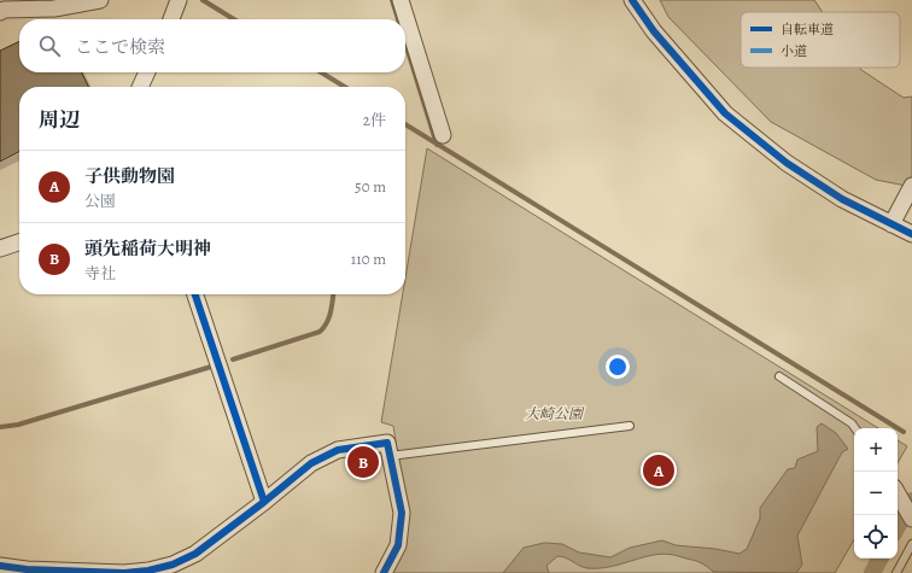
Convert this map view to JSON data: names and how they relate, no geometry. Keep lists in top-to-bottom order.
{
  "parks": ["大崎公園"],
  "legend": ["自転車道", "小道"],
  "page": {
    "search": "ここで検索",
    "heading": ["周辺", "2件"],
    "list": [
      {
        "mark": "A",
        "name": "子供動物園",
        "note": "公園",
        "value": "50 m"
      },
      {
        "mark": "B",
        "name": "頭先稲荷大明神",
        "note": "寺社",
        "value": "110 m"
      }
    ],
    "map_buttons": ["+", "−"],
    "pins": ["B", "A"]
  }
}
